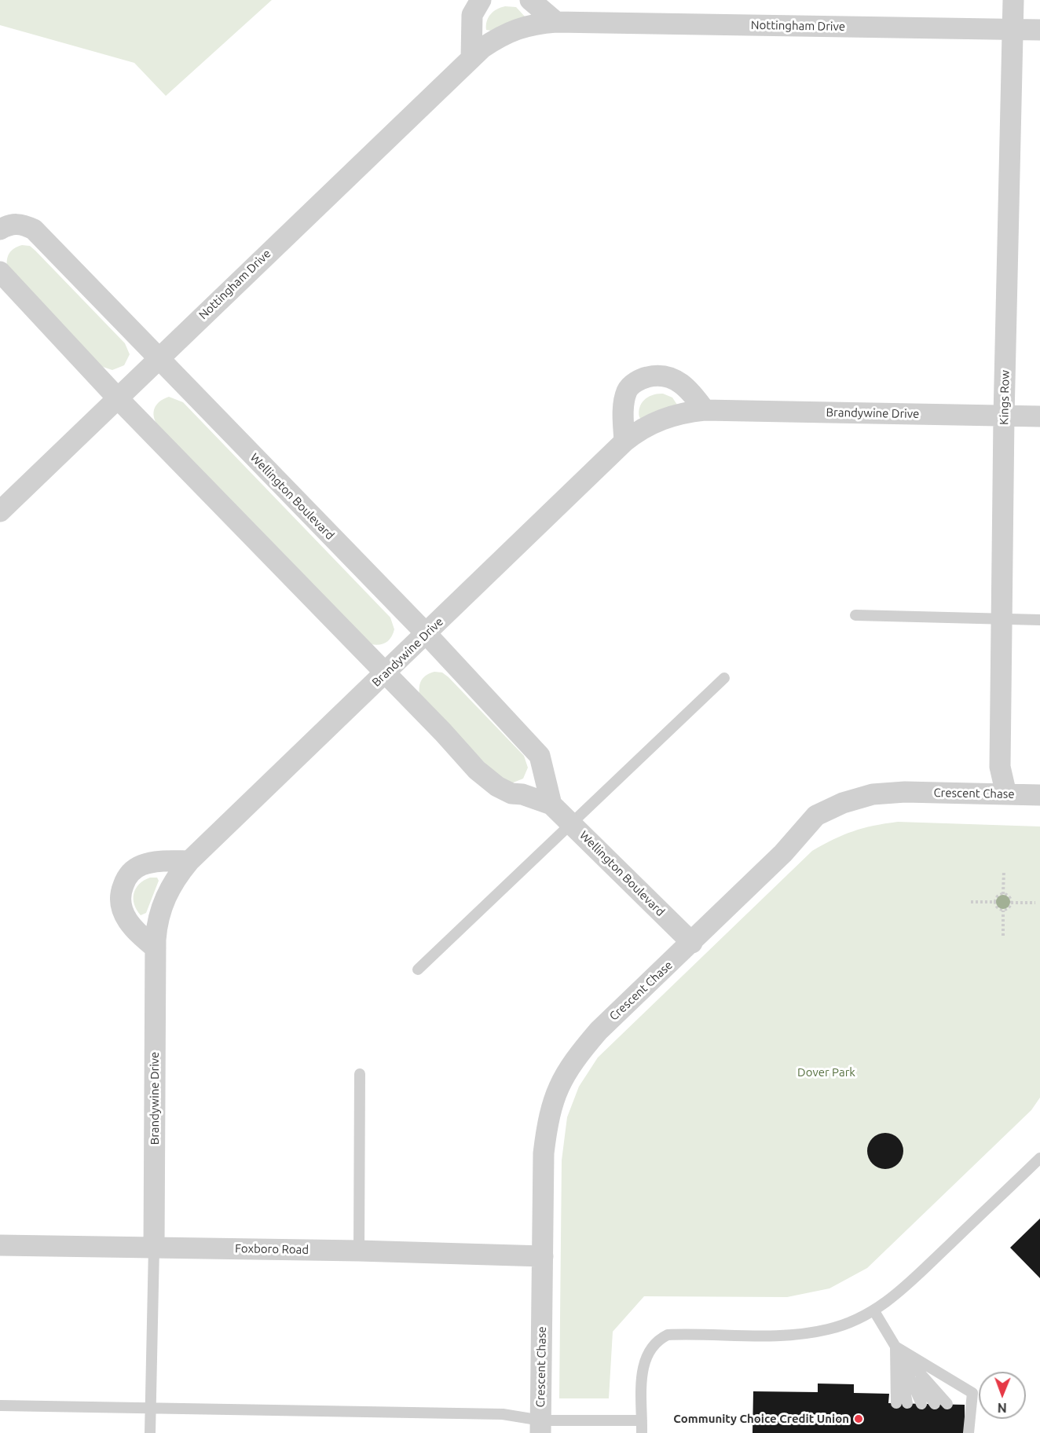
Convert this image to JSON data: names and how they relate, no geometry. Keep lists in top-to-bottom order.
{
  "streets": {
    "street": [
      "Nottingham Drive",
      "Kings Row",
      "Brandywine Drive",
      "Wellington Boulevard",
      "Crescent Chase",
      "Foxboro Road"
    ]
  },
  "crossings": [
    ["Nottingham Drive", "Kings Row"],
    ["Nottingham Drive", "Wellington Boulevard"],
    ["Kings Row", "Brandywine Drive"],
    ["Kings Row", "Crescent Chase"],
    ["Brandywine Drive", "Wellington Boulevard"],
    ["Brandywine Drive", "Foxboro Road"],
    ["Wellington Boulevard", "Crescent Chase"],
    ["Crescent Chase", "Foxboro Road"]
  ],
  "parks": ["Dover Park"],
  "places": ["Community Choice Credit Union"],
  "north": "bottom"
}
